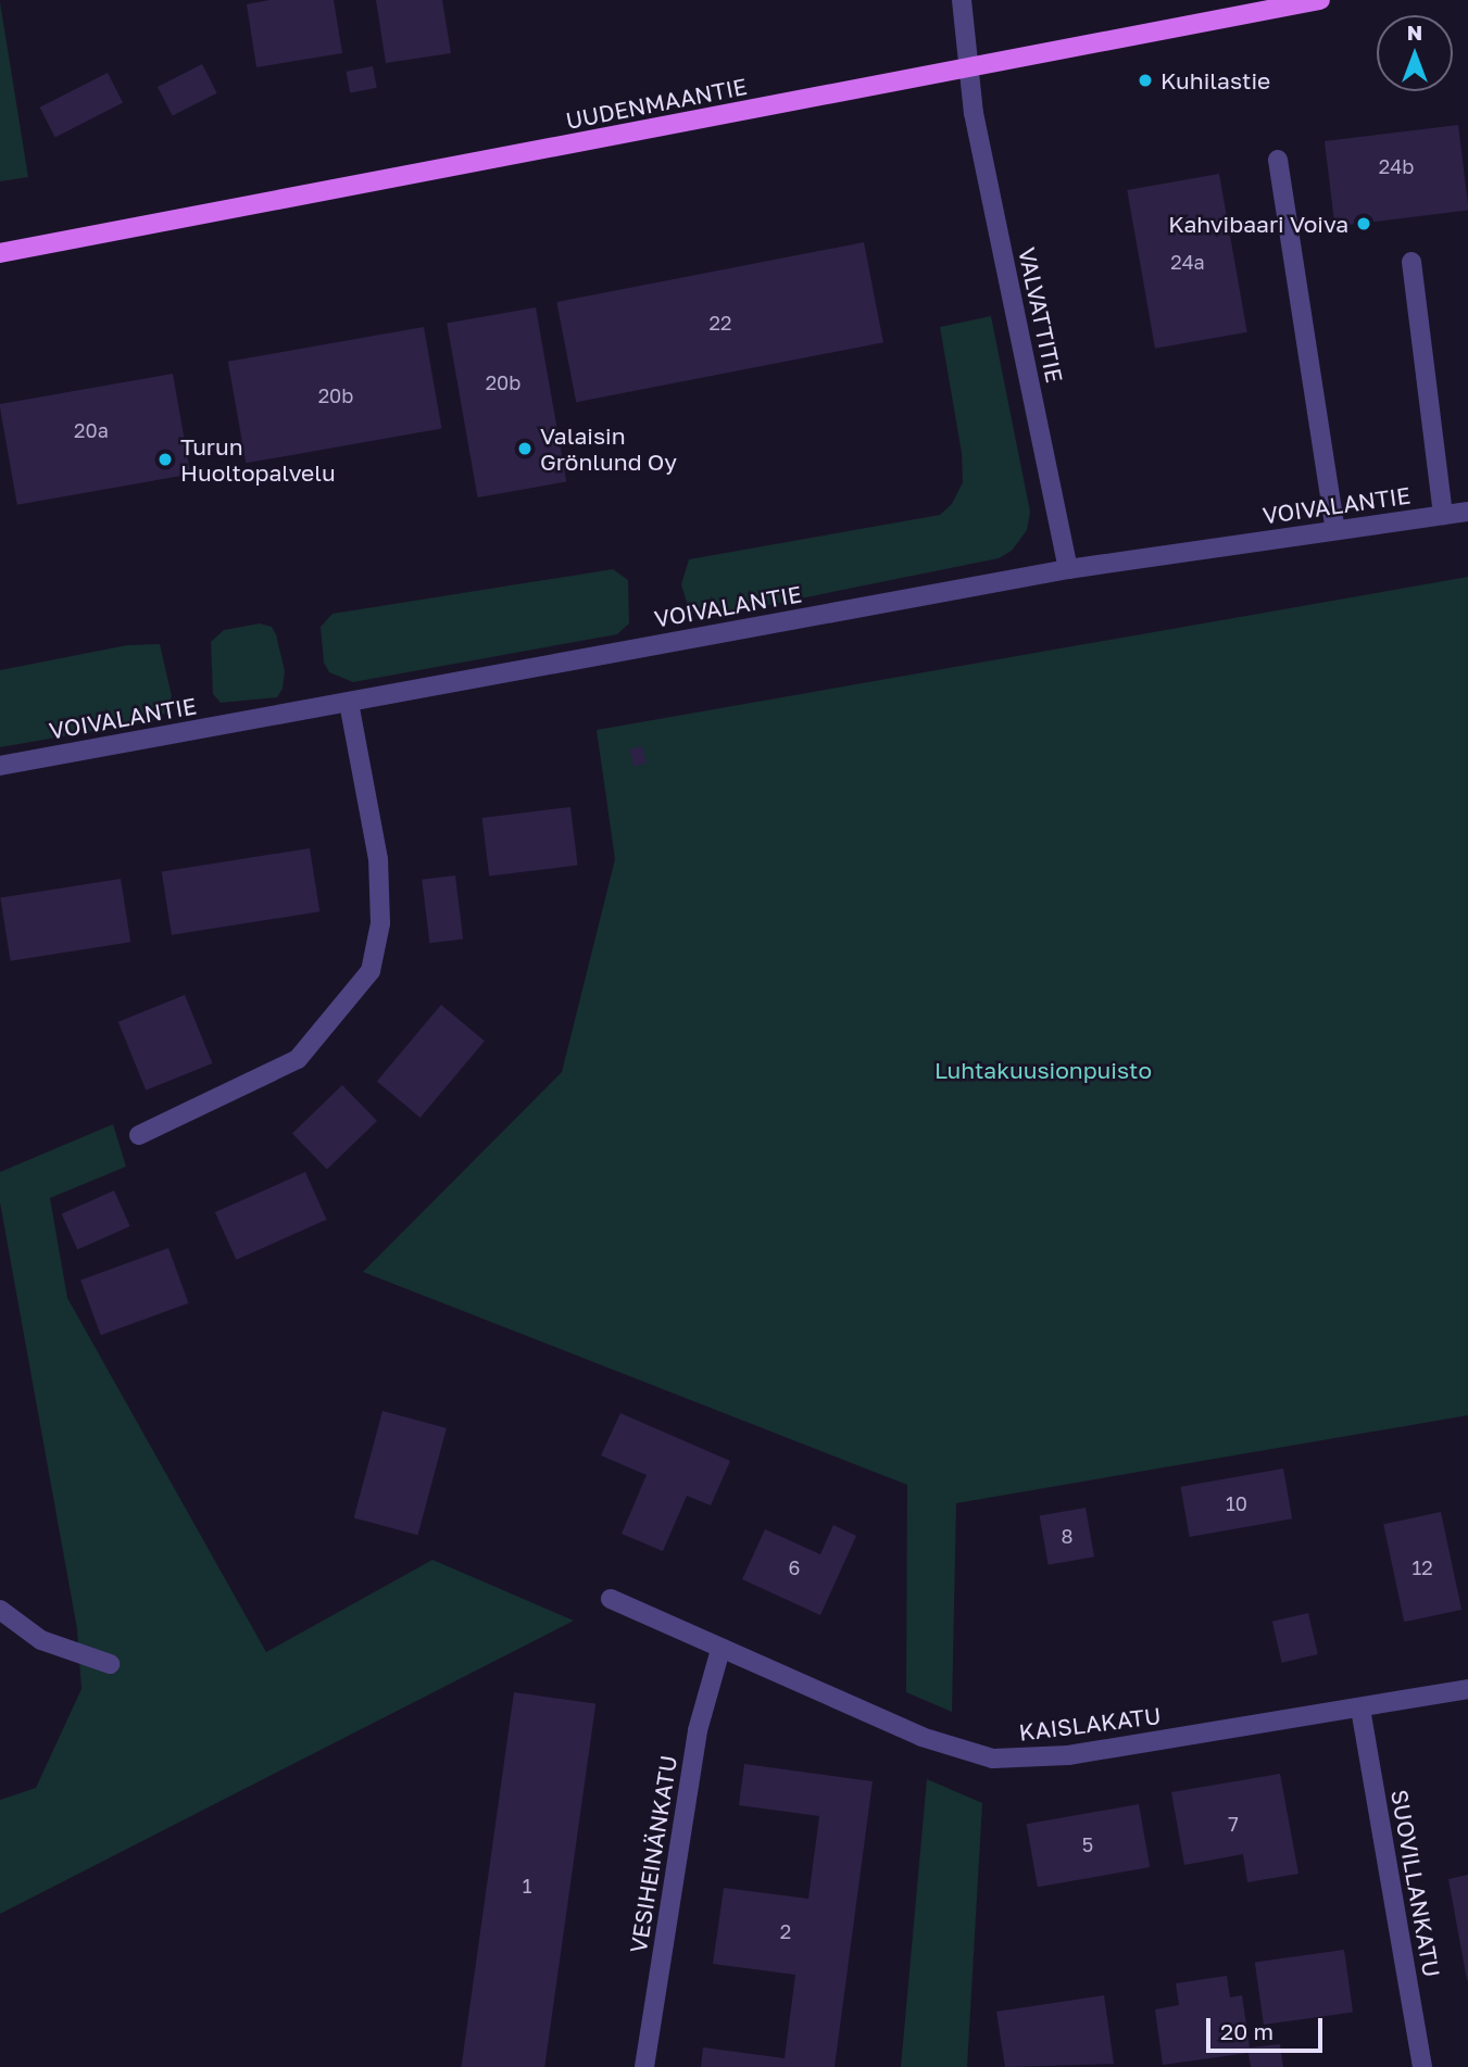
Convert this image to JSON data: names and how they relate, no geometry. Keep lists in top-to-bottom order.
{
  "streets": {
    "main road": ["UUDENMAANTIE"],
    "street": [
      "VALVATTITIE",
      "VOIVALANTIE",
      "KAISLAKATU",
      "VESIHEINÄNKATU",
      "SUOVILLANKATU"
    ]
  },
  "crossings": [
    ["UUDENMAANTIE", "VALVATTITIE"],
    ["VALVATTITIE", "VOIVALANTIE"],
    ["KAISLAKATU", "VESIHEINÄNKATU"],
    ["KAISLAKATU", "SUOVILLANKATU"]
  ],
  "parks": ["Luhtakuusionpuisto"],
  "places": [
    "Kuhilastie",
    "Kahvibaari Voiva",
    "Valaisin Grönlund Oy",
    "Turun Huoltopalvelu"
  ],
  "house_numbers": [
    "24b",
    "24a",
    "22",
    "20b",
    "20b",
    "20a",
    "10",
    "8",
    "6",
    "12",
    "7",
    "5",
    "1",
    "2"
  ],
  "scale_bar": "20 m",
  "north": "top"
}
